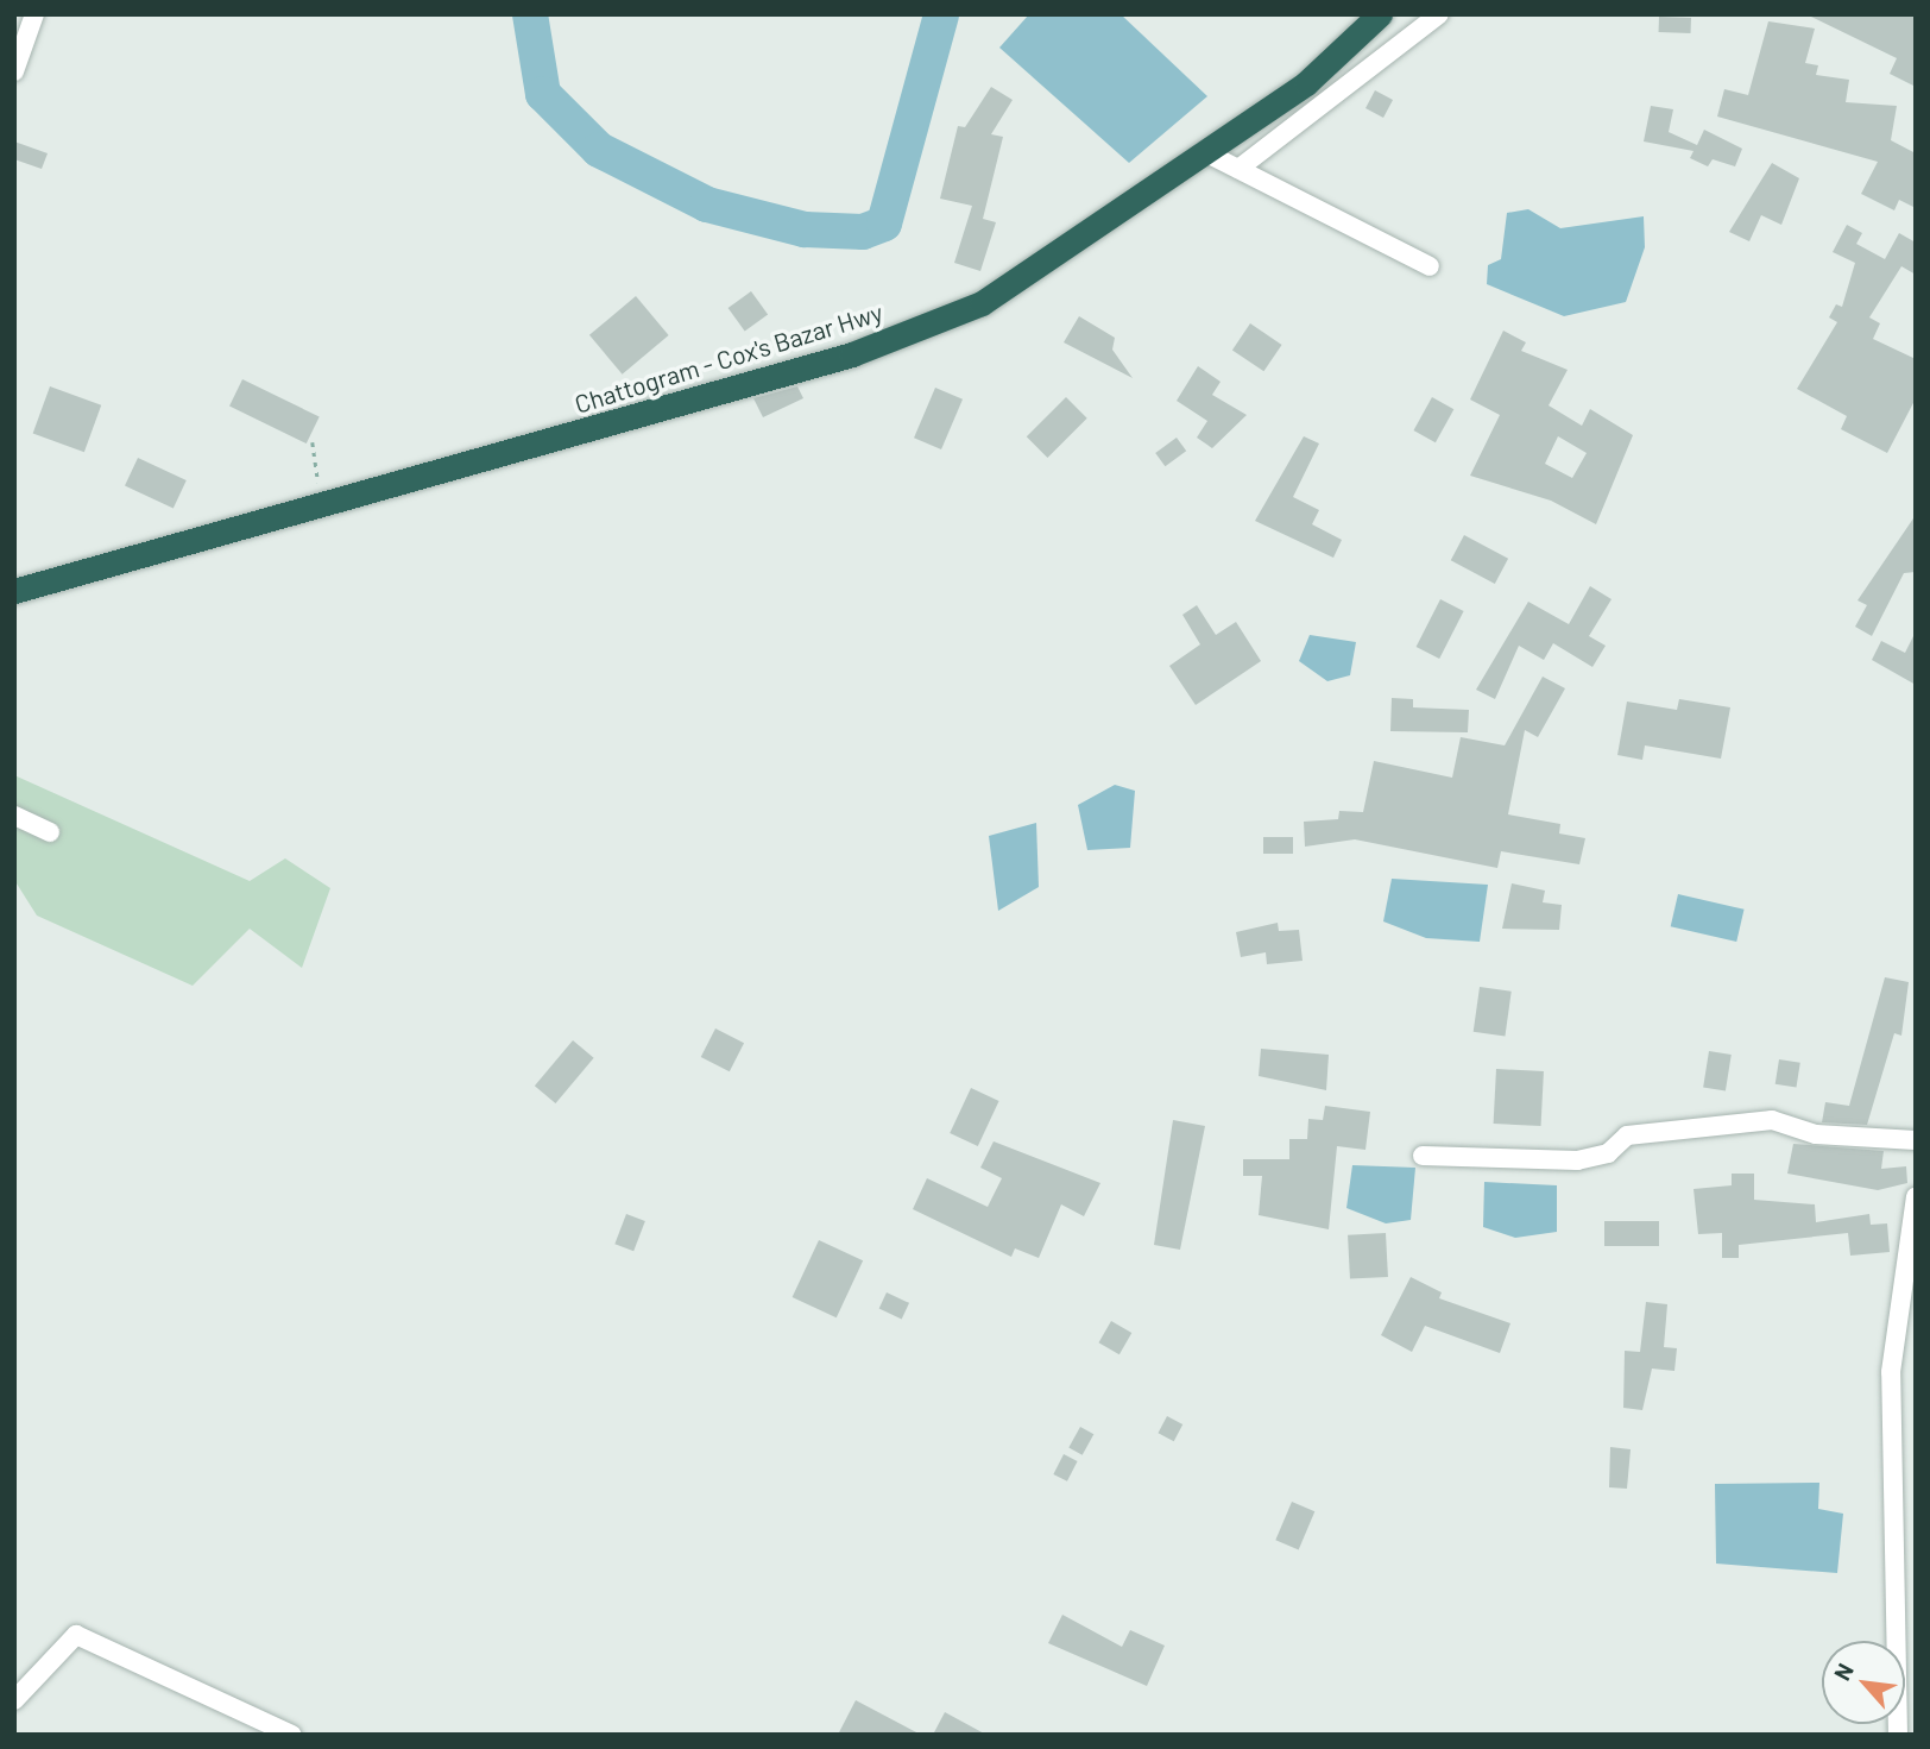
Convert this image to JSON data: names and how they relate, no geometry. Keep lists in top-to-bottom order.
{
  "streets": {
    "highway": ["Chattogram - Cox's Bazar Hwy"]
  },
  "north": "top left"
}
